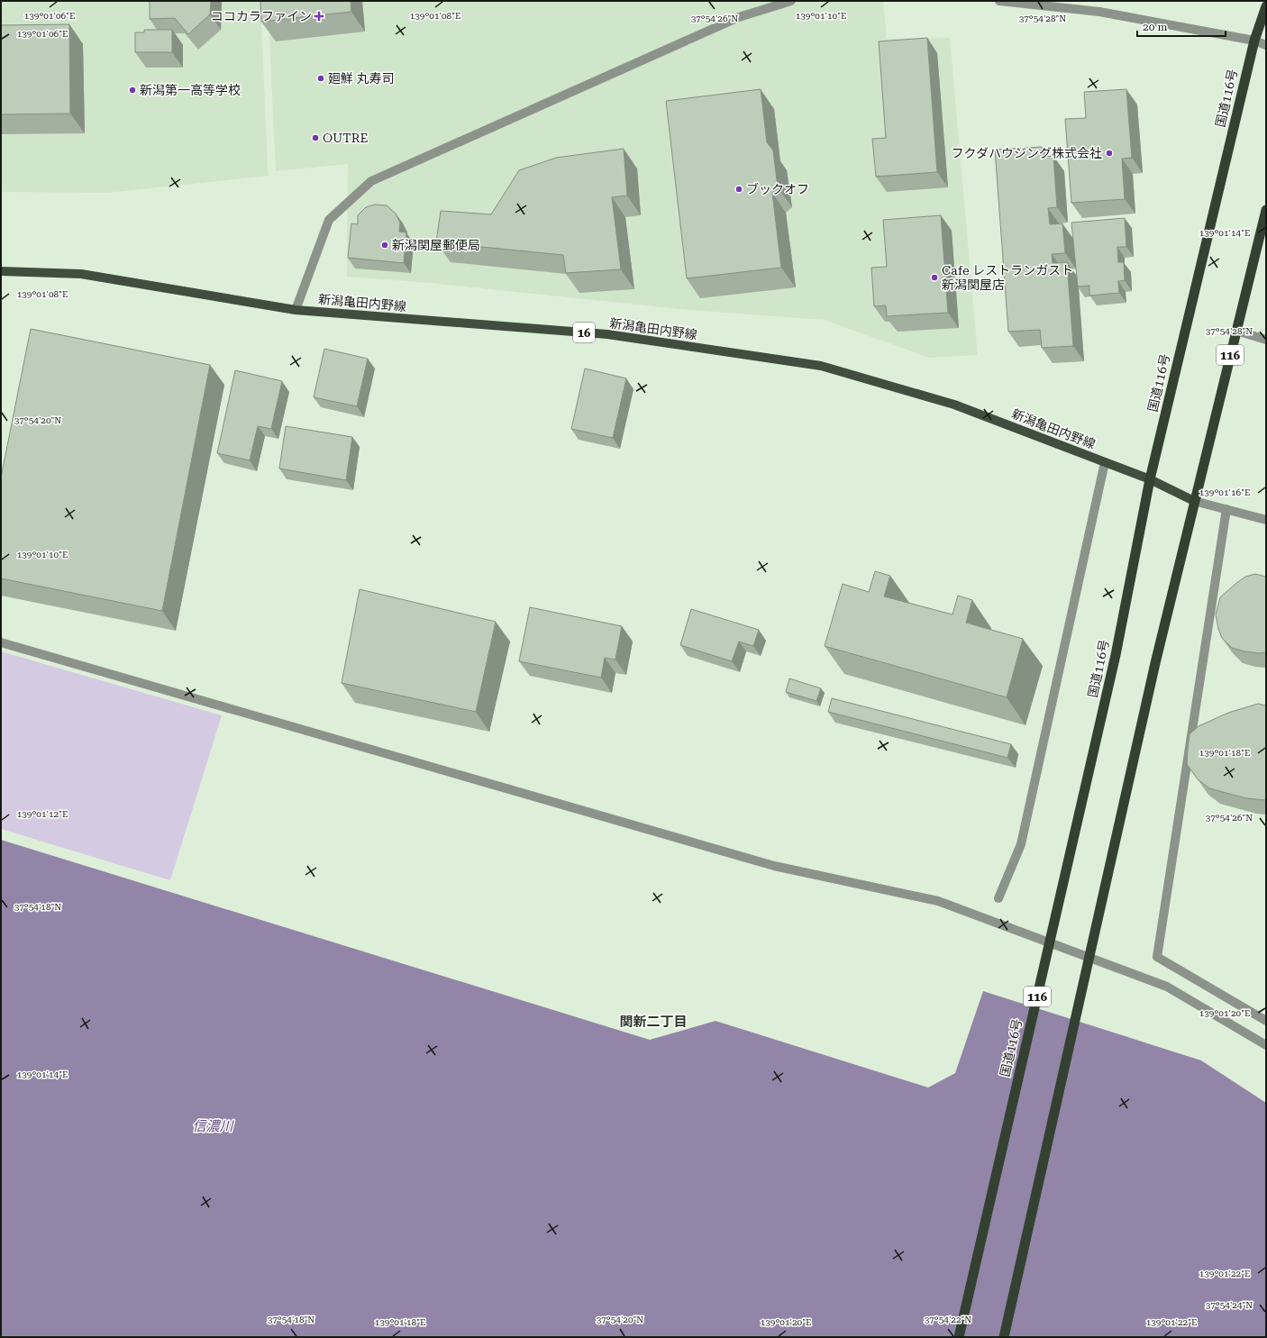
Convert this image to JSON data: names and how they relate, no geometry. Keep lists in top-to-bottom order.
{
  "streets": {
    "highway": ["国道116号", "116"],
    "main road": ["新潟亀田内野線", "16"]
  },
  "crossings": [
    ["国道116号", "新潟亀田内野線"],
    ["新潟亀田内野線", "116"]
  ],
  "districts": ["関新二丁目"],
  "water": ["信濃川"],
  "places": {
    "health": ["ココカラファイン"],
    "other": [
      "廻鮮 丸寿司",
      "新潟第一高等学校",
      "OUTRE",
      "フクダハウジング株式会社",
      "ブックオフ",
      "新潟関屋郵便局",
      "Cafe レストランガスト 新潟関屋店"
    ]
  },
  "scale_bar": "20 m",
  "coordinates": [
    "139°01'08\"E",
    "139°01'06\"E",
    "139°01'10\"E",
    "37°54'26\"N",
    "37°54'28\"N",
    "139°01'14\"E",
    "37°54'20\"N",
    "139°01'16\"E",
    "139°01'18\"E",
    "139°01'12\"E",
    "37°54'18\"N",
    "139°01'20\"E",
    "139°01'22\"E",
    "37°54'24\"N",
    "37°54'22\"N"
  ]
}
